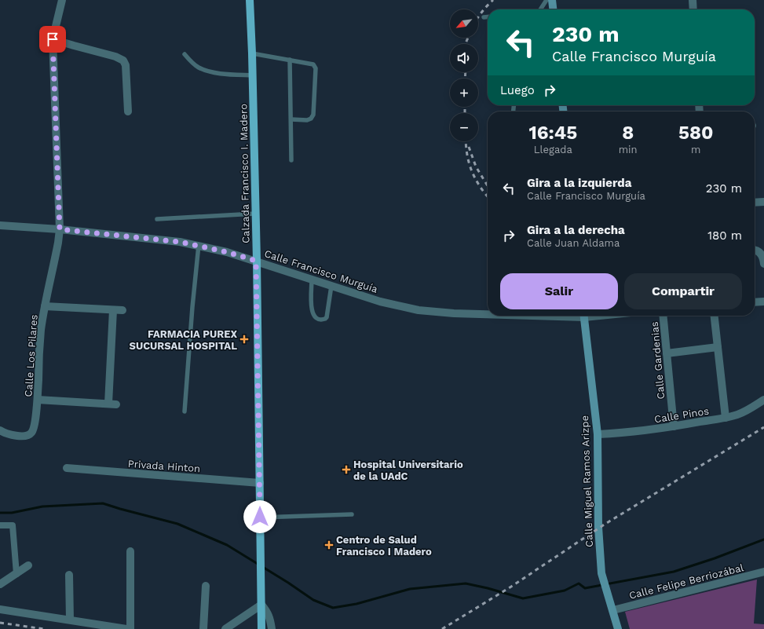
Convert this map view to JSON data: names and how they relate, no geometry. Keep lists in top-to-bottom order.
{
  "streets": {
    "main road": ["Calzada Francisco I. Madero", "Calle Miguel Ramos Arizpe"],
    "street": [
      "Calle Francisco Murguía",
      "Calle Los Pilares",
      "Calle Gardenias",
      "Calle Pinos",
      "Privada Hinton",
      "Calle Felipe Berriozábal"
    ]
  },
  "crossings": [
    ["Calzada Francisco I. Madero", "Calle Francisco Murguía"],
    ["Calzada Francisco I. Madero", "Privada Hinton"],
    ["Calle Francisco Murguía", "Calle Los Pilares"],
    ["Calle Gardenias", "Calle Pinos"],
    ["Calle Pinos", "Calle Miguel Ramos Arizpe"],
    ["Calle Miguel Ramos Arizpe", "Calle Felipe Berriozábal"]
  ],
  "places": {
    "health": ["FARMACIA PUREX SUCURSAL HOSPITAL", "Hospital Universitario de la UAdC", "Centro de Salud Francisco I Madero"]
  },
  "north": "bottom left",
  "page": {
    "map_buttons": ["+", "−"],
    "turn": ["230 m", "Calle Francisco Murguía"],
    "then": "Luego",
    "eta": [
      "16:45",
      "Llegada",
      "8",
      "min",
      "580",
      "m"
    ],
    "list": [
      {
        "name": "Gira a la izquierda",
        "note": "Calle Francisco Murguía",
        "value": "230 m"
      },
      {
        "name": "Gira a la derecha",
        "note": "Calle Juan Aldama",
        "value": "180 m"
      }
    ],
    "buttons": ["Salir", "Compartir"]
  }
}
